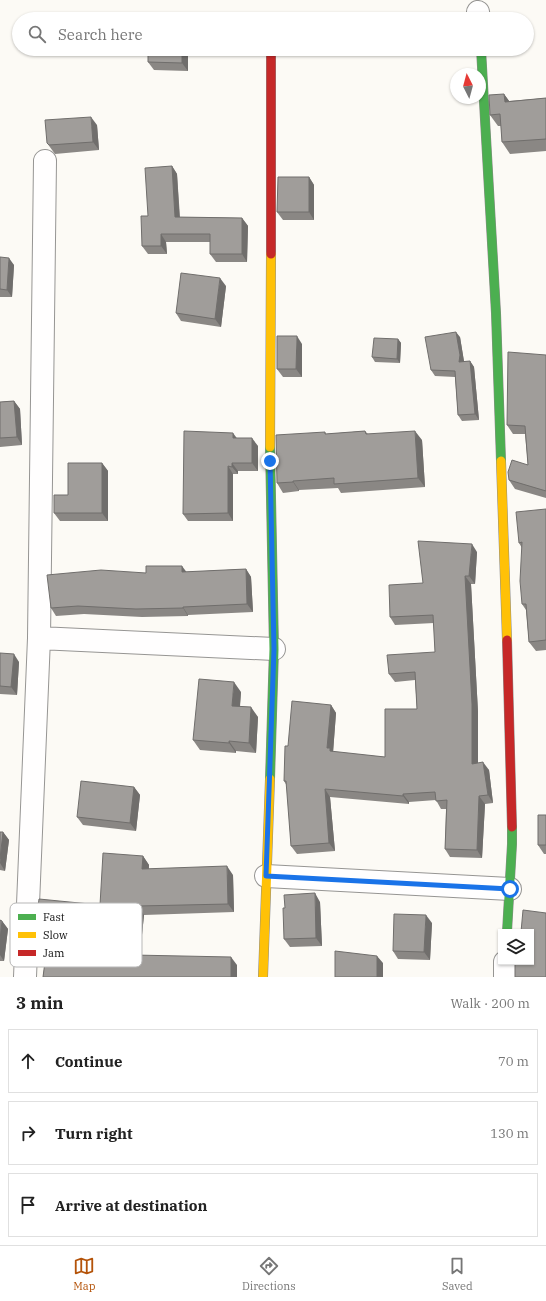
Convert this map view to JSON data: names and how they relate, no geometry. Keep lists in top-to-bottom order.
{
  "legend": ["Fast", "Slow", "Jam"],
  "north": "top",
  "page": {
    "search": "Search here",
    "heading": ["3 min", "Walk · 200 m"],
    "list": [
      ["Continue", "70 m"],
      ["Turn right", "130 m"],
      "Arrive at destination"
    ],
    "nav": ["Map", "Directions", "Saved"]
  }
}
